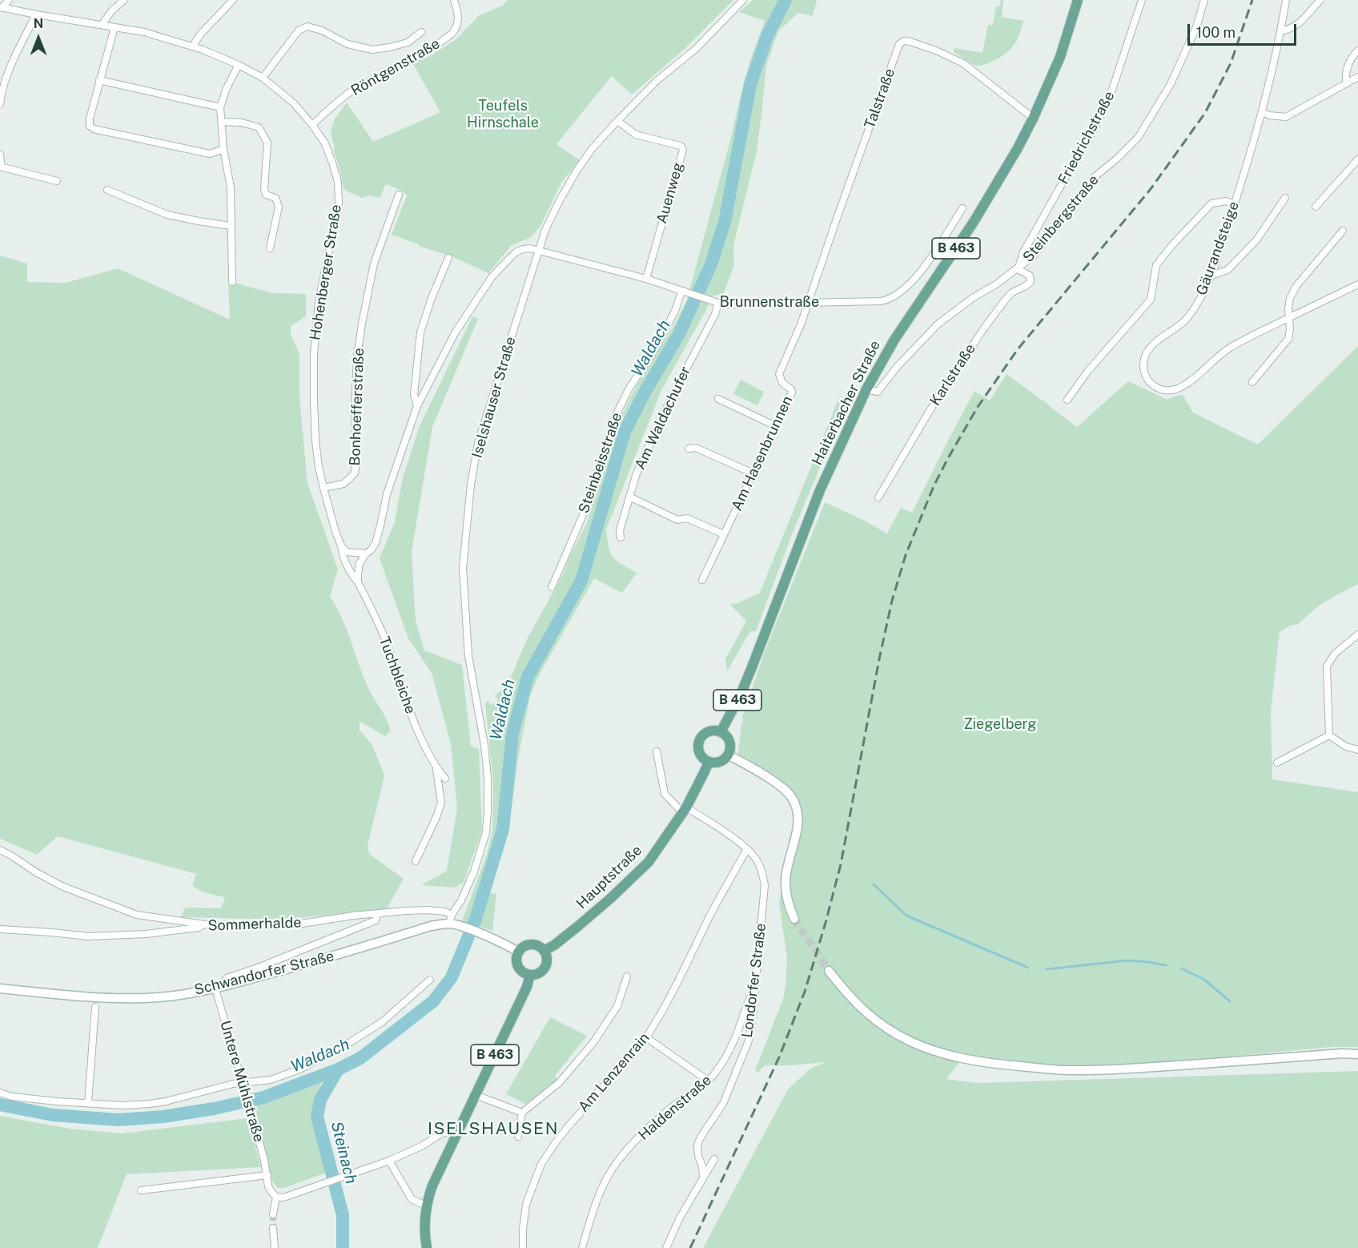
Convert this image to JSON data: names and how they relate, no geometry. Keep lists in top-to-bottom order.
{
  "streets": {
    "main road": ["B 463", "Haiterbacher Straße", "Hauptstraße"],
    "street": [
      "Röntgenstraße",
      "Talstraße",
      "Friedrichstraße",
      "Auenweg",
      "Steinbergstraße",
      "Gäurandsteige",
      "Hohenberger Straße",
      "Brunnenstraße",
      "Karlstraße",
      "Iselshauser Straße",
      "Bonhoefferstraße",
      "Am Waldachufer",
      "Am Hasenbrunnen",
      "Steinbeisstraße",
      "Tuchbleiche",
      "Sommerhalde",
      "Schwandorfer Straße",
      "Londorfer Straße",
      "Am Lenzenrain",
      "Untere Mühlstraße",
      "Haldenstraße"
    ]
  },
  "crossings": [
    ["Röntgenstraße", "Hohenberger Straße"],
    ["Talstraße", "Brunnenstraße"],
    ["Talstraße", "Haiterbacher Straße"],
    ["Talstraße", "Am Hasenbrunnen"],
    ["Friedrichstraße", "Steinbergstraße"],
    ["Friedrichstraße", "Karlstraße"],
    ["Auenweg", "Brunnenstraße"],
    ["Auenweg", "Iselshauser Straße"],
    ["Steinbergstraße", "Karlstraße"],
    ["Steinbergstraße", "Haiterbacher Straße"],
    ["B 463", "Hauptstraße"],
    ["B 463", "Schwandorfer Straße"],
    ["Hohenberger Straße", "Bonhoefferstraße"],
    ["Hohenberger Straße", "Tuchbleiche"],
    ["Brunnenstraße", "Iselshauser Straße"],
    ["Brunnenstraße", "Am Waldachufer"],
    ["Brunnenstraße", "Am Hasenbrunnen"],
    ["Brunnenstraße", "Steinbeisstraße"],
    ["Iselshauser Straße", "Sommerhalde"],
    ["Iselshauser Straße", "Schwandorfer Straße"],
    ["Haiterbacher Straße", "Hauptstraße"],
    ["Hauptstraße", "Schwandorfer Straße"],
    ["Hauptstraße", "Londorfer Straße"],
    ["Schwandorfer Straße", "Untere Mühlstraße"],
    ["Londorfer Straße", "Am Lenzenrain"],
    ["Londorfer Straße", "Haldenstraße"]
  ],
  "districts": ["ISELSHAUSEN"],
  "water": ["Waldach", "Steinach"],
  "parks": ["Teufels Hirnschale", "Ziegelberg"],
  "scale_bar": "100 m",
  "north": "top"
}
